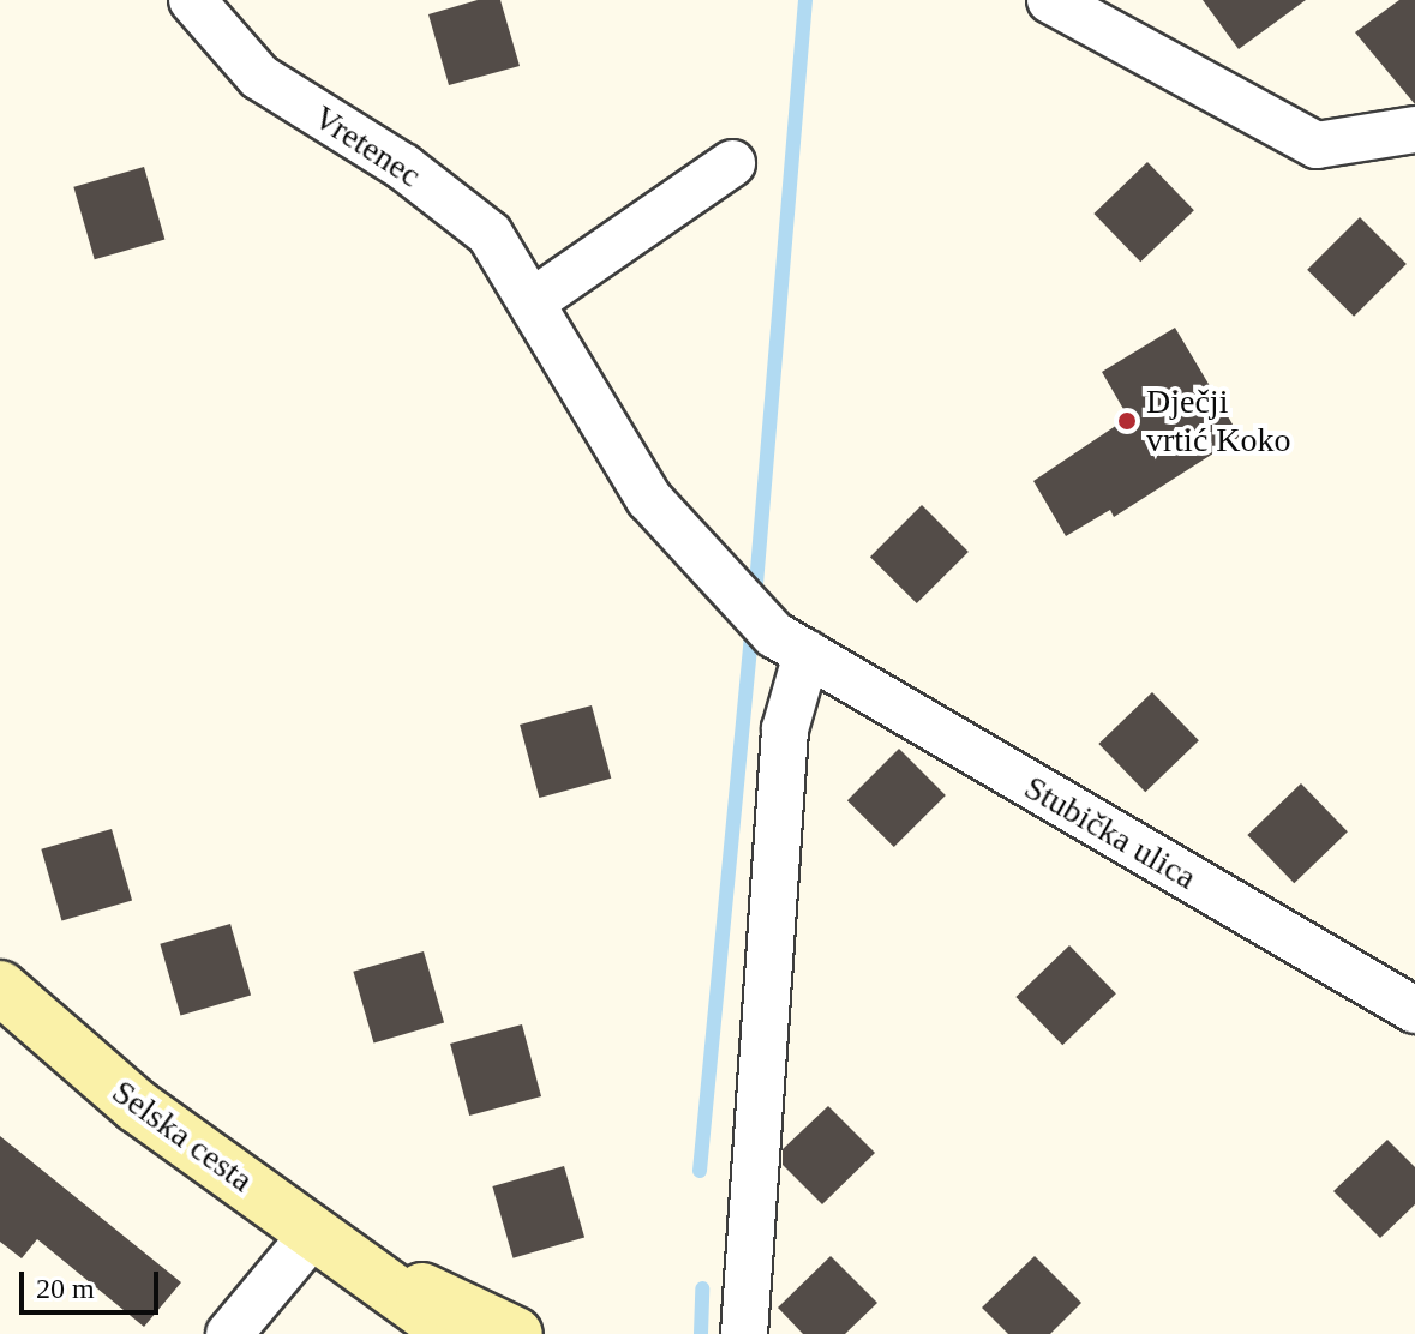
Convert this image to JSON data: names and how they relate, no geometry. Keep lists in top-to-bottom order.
{
  "streets": {
    "main road": ["Selska cesta"],
    "street": ["Vretenec", "Stubička ulica"]
  },
  "crossings": [
    ["Vretenec", "Stubička ulica"]
  ],
  "places": ["Dječji vrtić Koko"],
  "scale_bar": "20 m"
}
